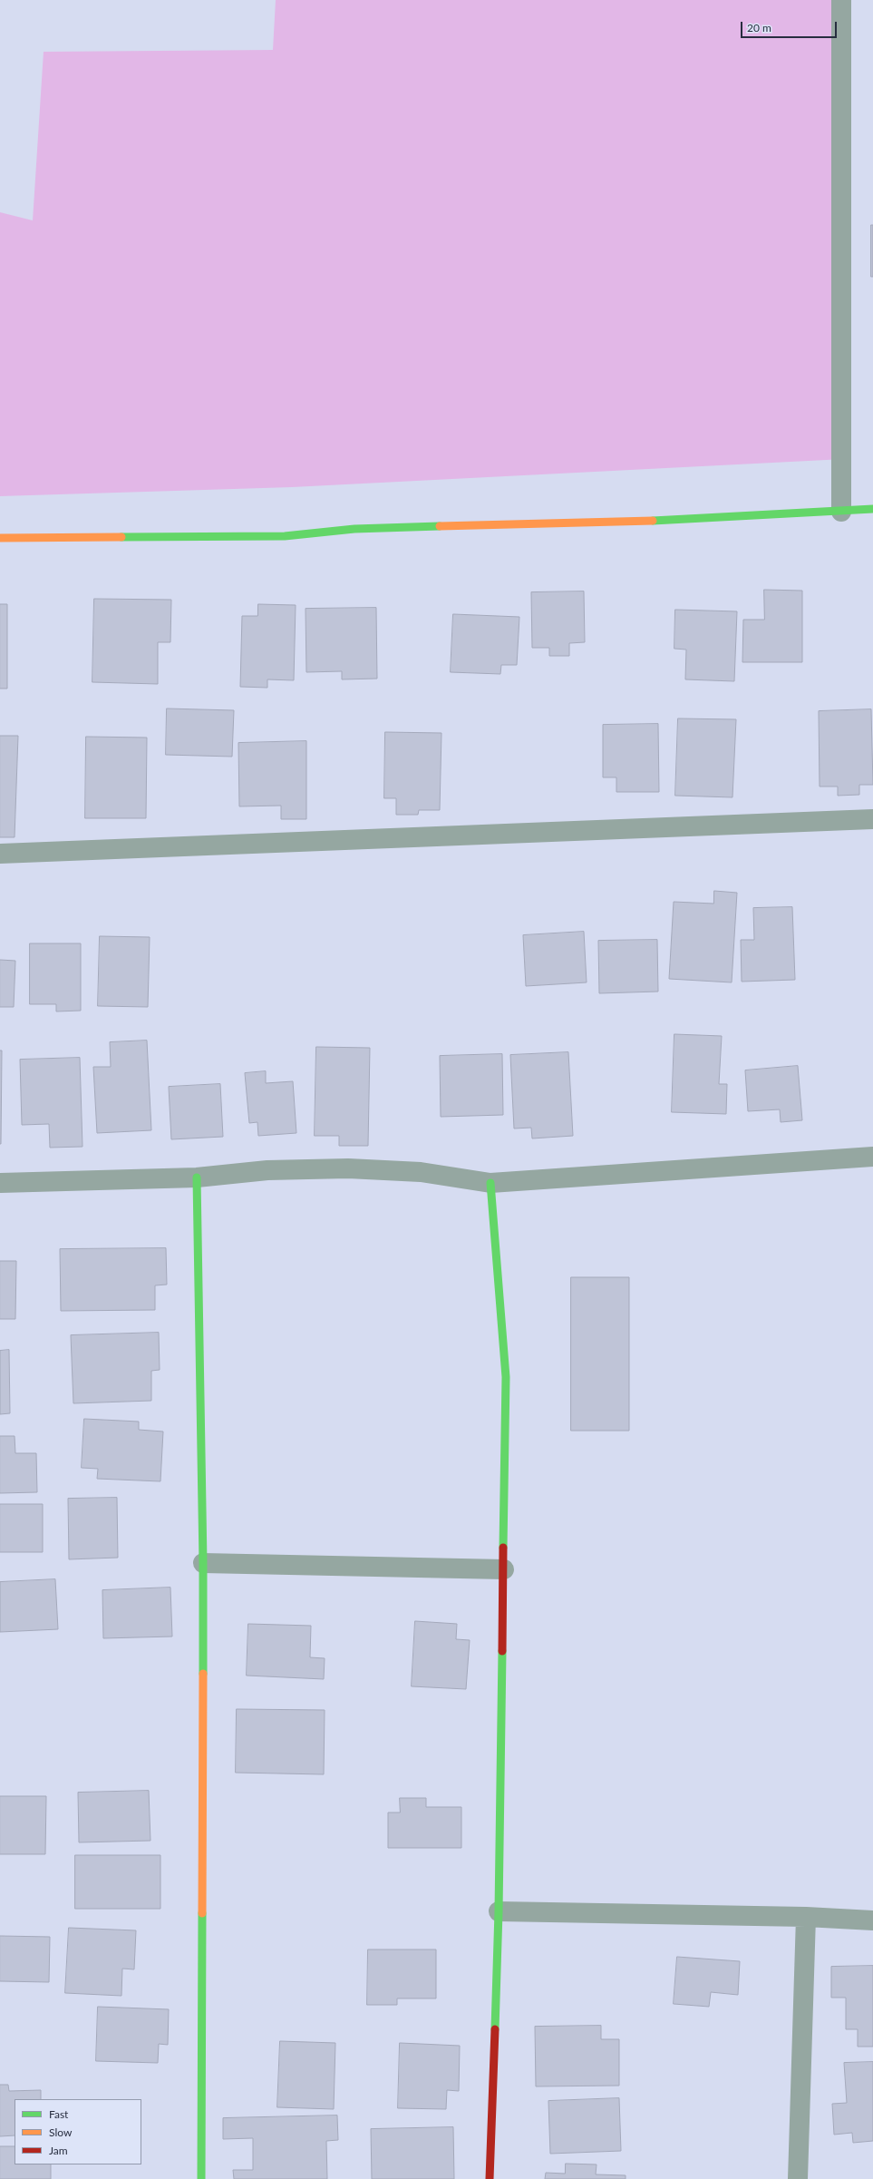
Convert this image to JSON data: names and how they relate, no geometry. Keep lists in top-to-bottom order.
{
  "legend": ["Fast", "Slow", "Jam"],
  "scale_bar": "20 m"
}
